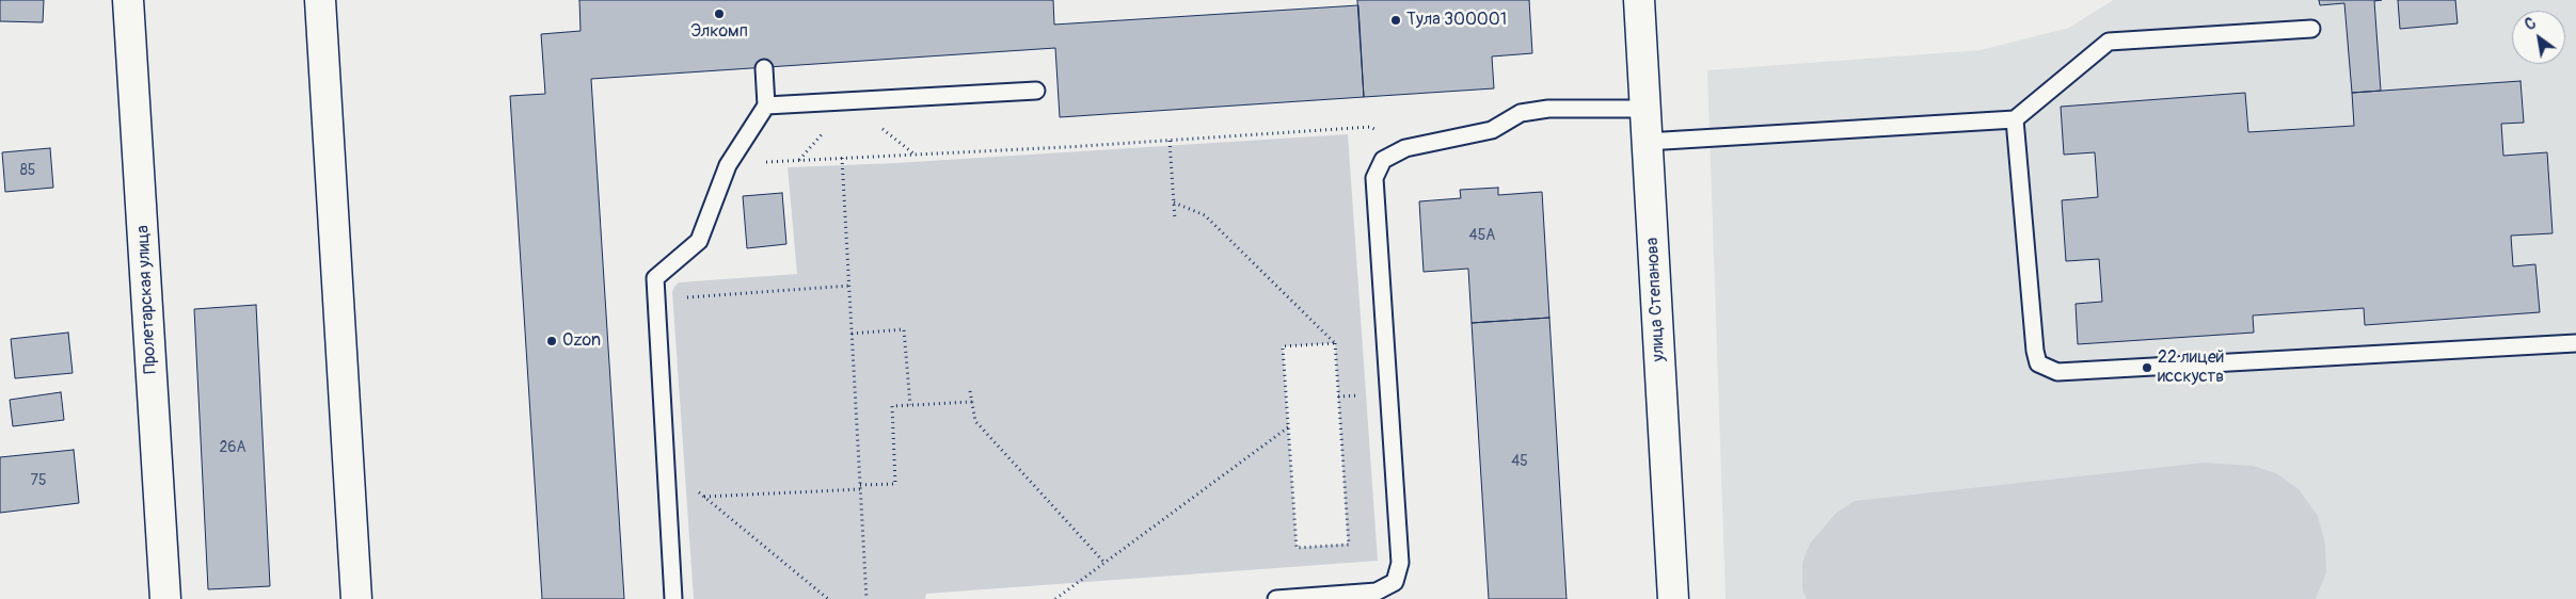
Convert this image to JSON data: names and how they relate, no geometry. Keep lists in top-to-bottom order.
{
  "streets": {
    "main road": ["Пролетарская улица", "улица Степанова"]
  },
  "places": [
    "Элкомп",
    "Тула 300001",
    "Ozon",
    "22 лицей исскуств"
  ],
  "house_numbers": [
    "85",
    "45А",
    "26А",
    "45",
    "75"
  ],
  "north": "top left"
}
